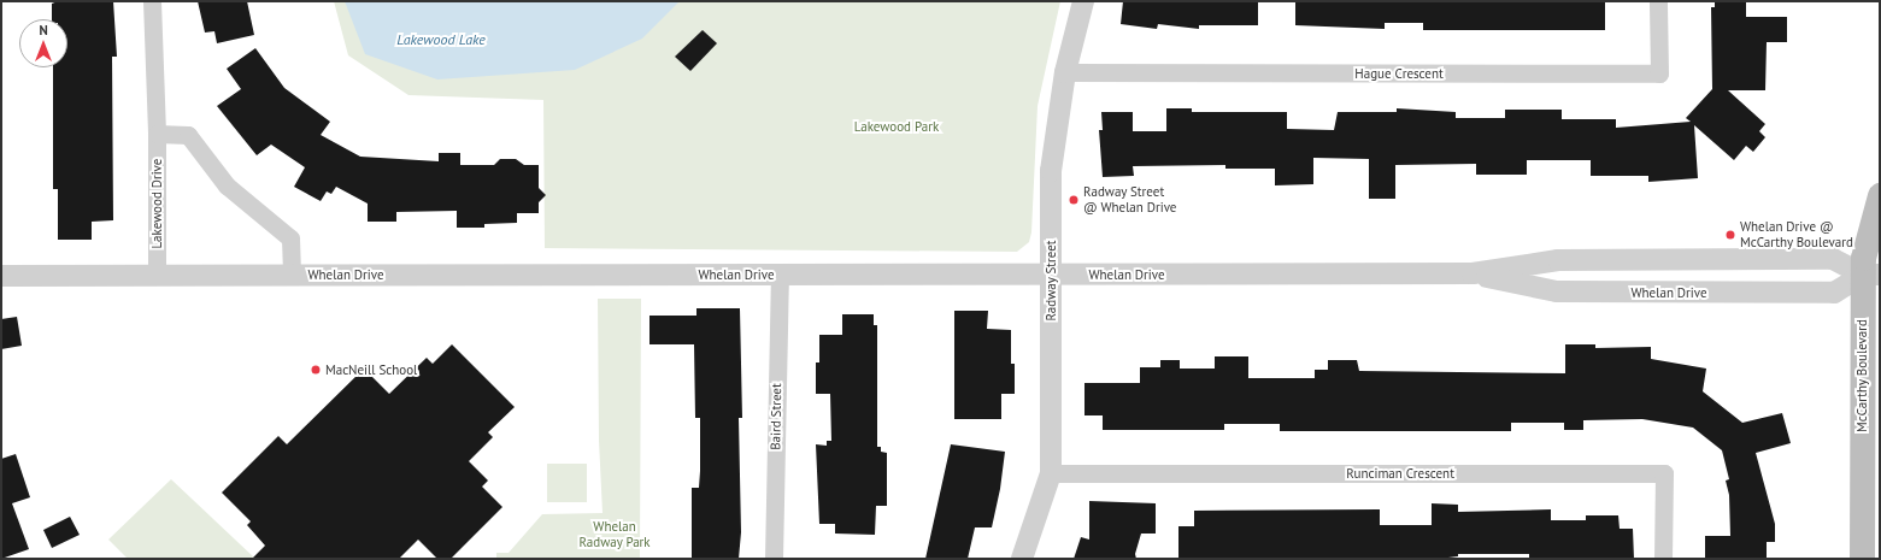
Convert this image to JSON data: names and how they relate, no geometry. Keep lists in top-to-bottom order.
{
  "streets": {
    "main road": ["McCarthy Boulevard"],
    "street": [
      "Hague Crescent",
      "Lakewood Drive",
      "Whelan Drive",
      "Radway Street",
      "Baird Street",
      "Runciman Crescent"
    ]
  },
  "crossings": [
    ["Hague Crescent", "Radway Street"],
    ["Lakewood Drive", "Whelan Drive"],
    ["Whelan Drive", "Radway Street"],
    ["Whelan Drive", "McCarthy Boulevard"],
    ["Whelan Drive", "Baird Street"],
    ["Radway Street", "Runciman Crescent"]
  ],
  "water": ["Lakewood Lake"],
  "parks": ["Lakewood Park", "Whelan Radway Park"],
  "places": ["Radway Street @ Whelan Drive", "Whelan Drive @ McCarthy Boulevard", "MacNeill School"],
  "north": "top"
}
